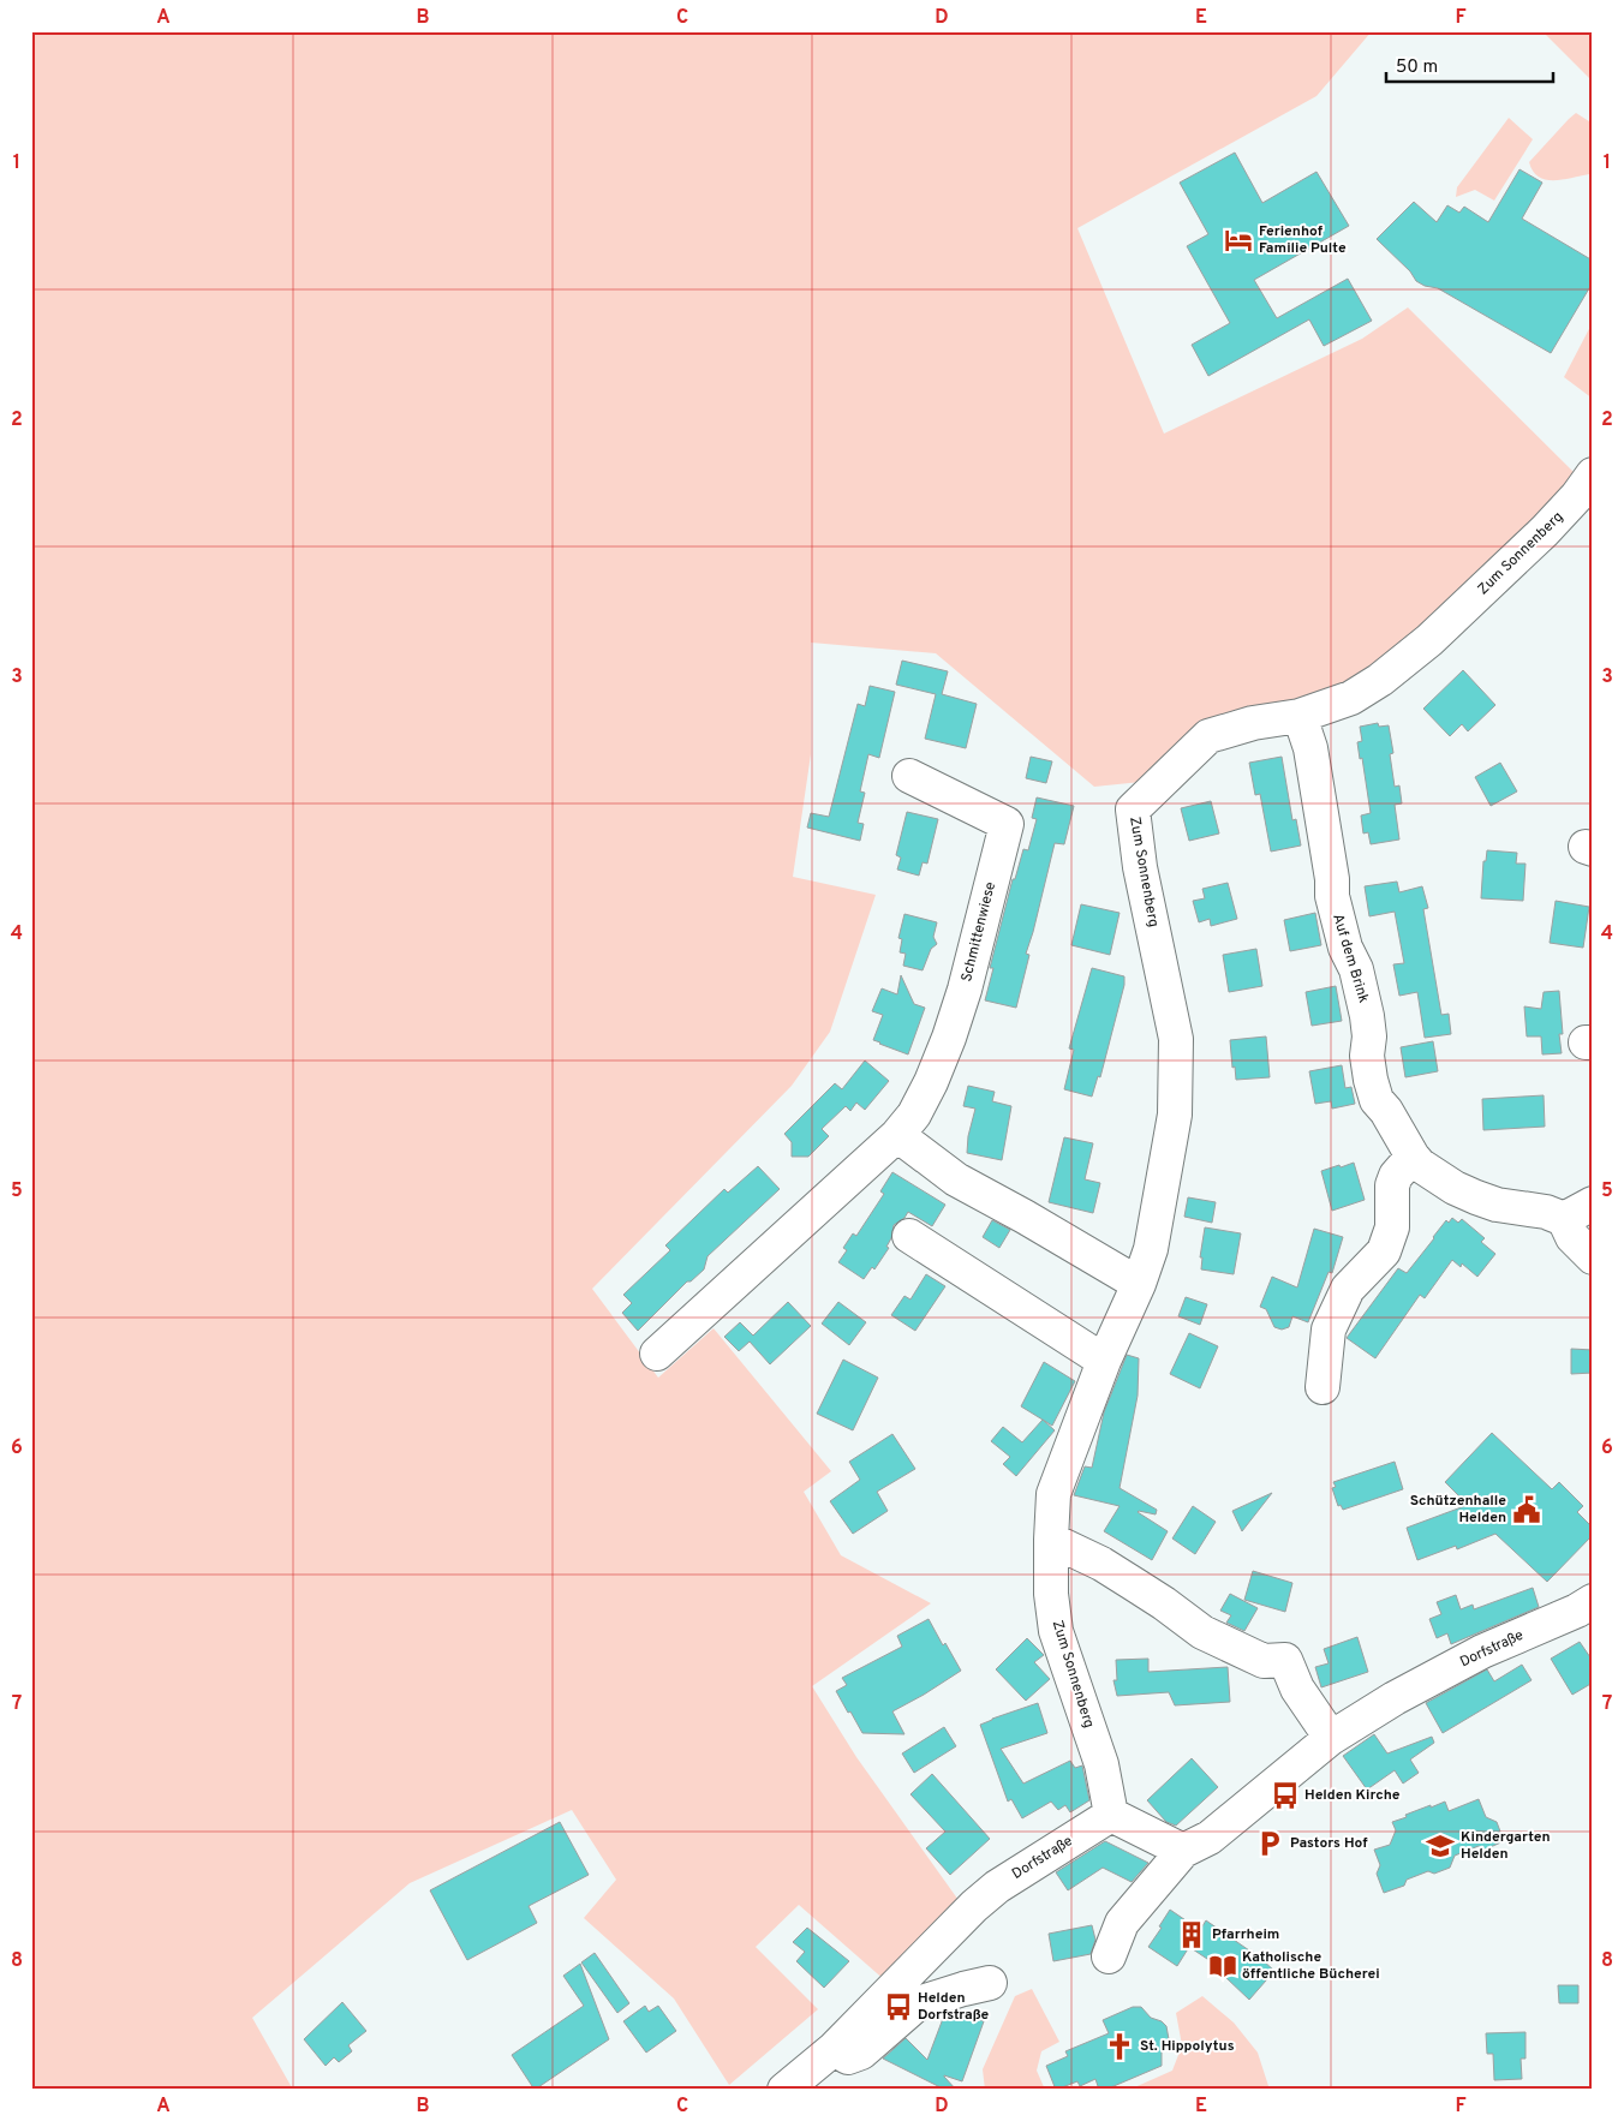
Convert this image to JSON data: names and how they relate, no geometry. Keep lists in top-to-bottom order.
{
  "streets": {
    "street": [
      "Zum Sonnenberg",
      "Schmittenwiese",
      "Auf dem Brink",
      "Dorfstraße"
    ]
  },
  "crossings": [
    ["Zum Sonnenberg", "Auf dem Brink"],
    ["Zum Sonnenberg", "Dorfstraße"]
  ],
  "places": {
    "hotel": ["Ferienhof Familie Pulte"],
    "public building": ["Schützenhalle Helden"],
    "bus stop": ["Helden Kirche", "Helden Dorfstraße"],
    "parking": ["Pastors Hof"],
    "school or university": ["Kindergarten Helden"],
    "building": ["Pfarrheim"],
    "library": ["Katholische öffentliche Bücherei"],
    "church": ["St. Hippolytus"]
  },
  "scale_bar": "50 m",
  "grid": {
    "columns": [
      "A",
      "B",
      "C",
      "D",
      "E",
      "F"
    ],
    "rows": [
      "1",
      "2",
      "3",
      "4",
      "5",
      "6",
      "7",
      "8"
    ]
  }
}
